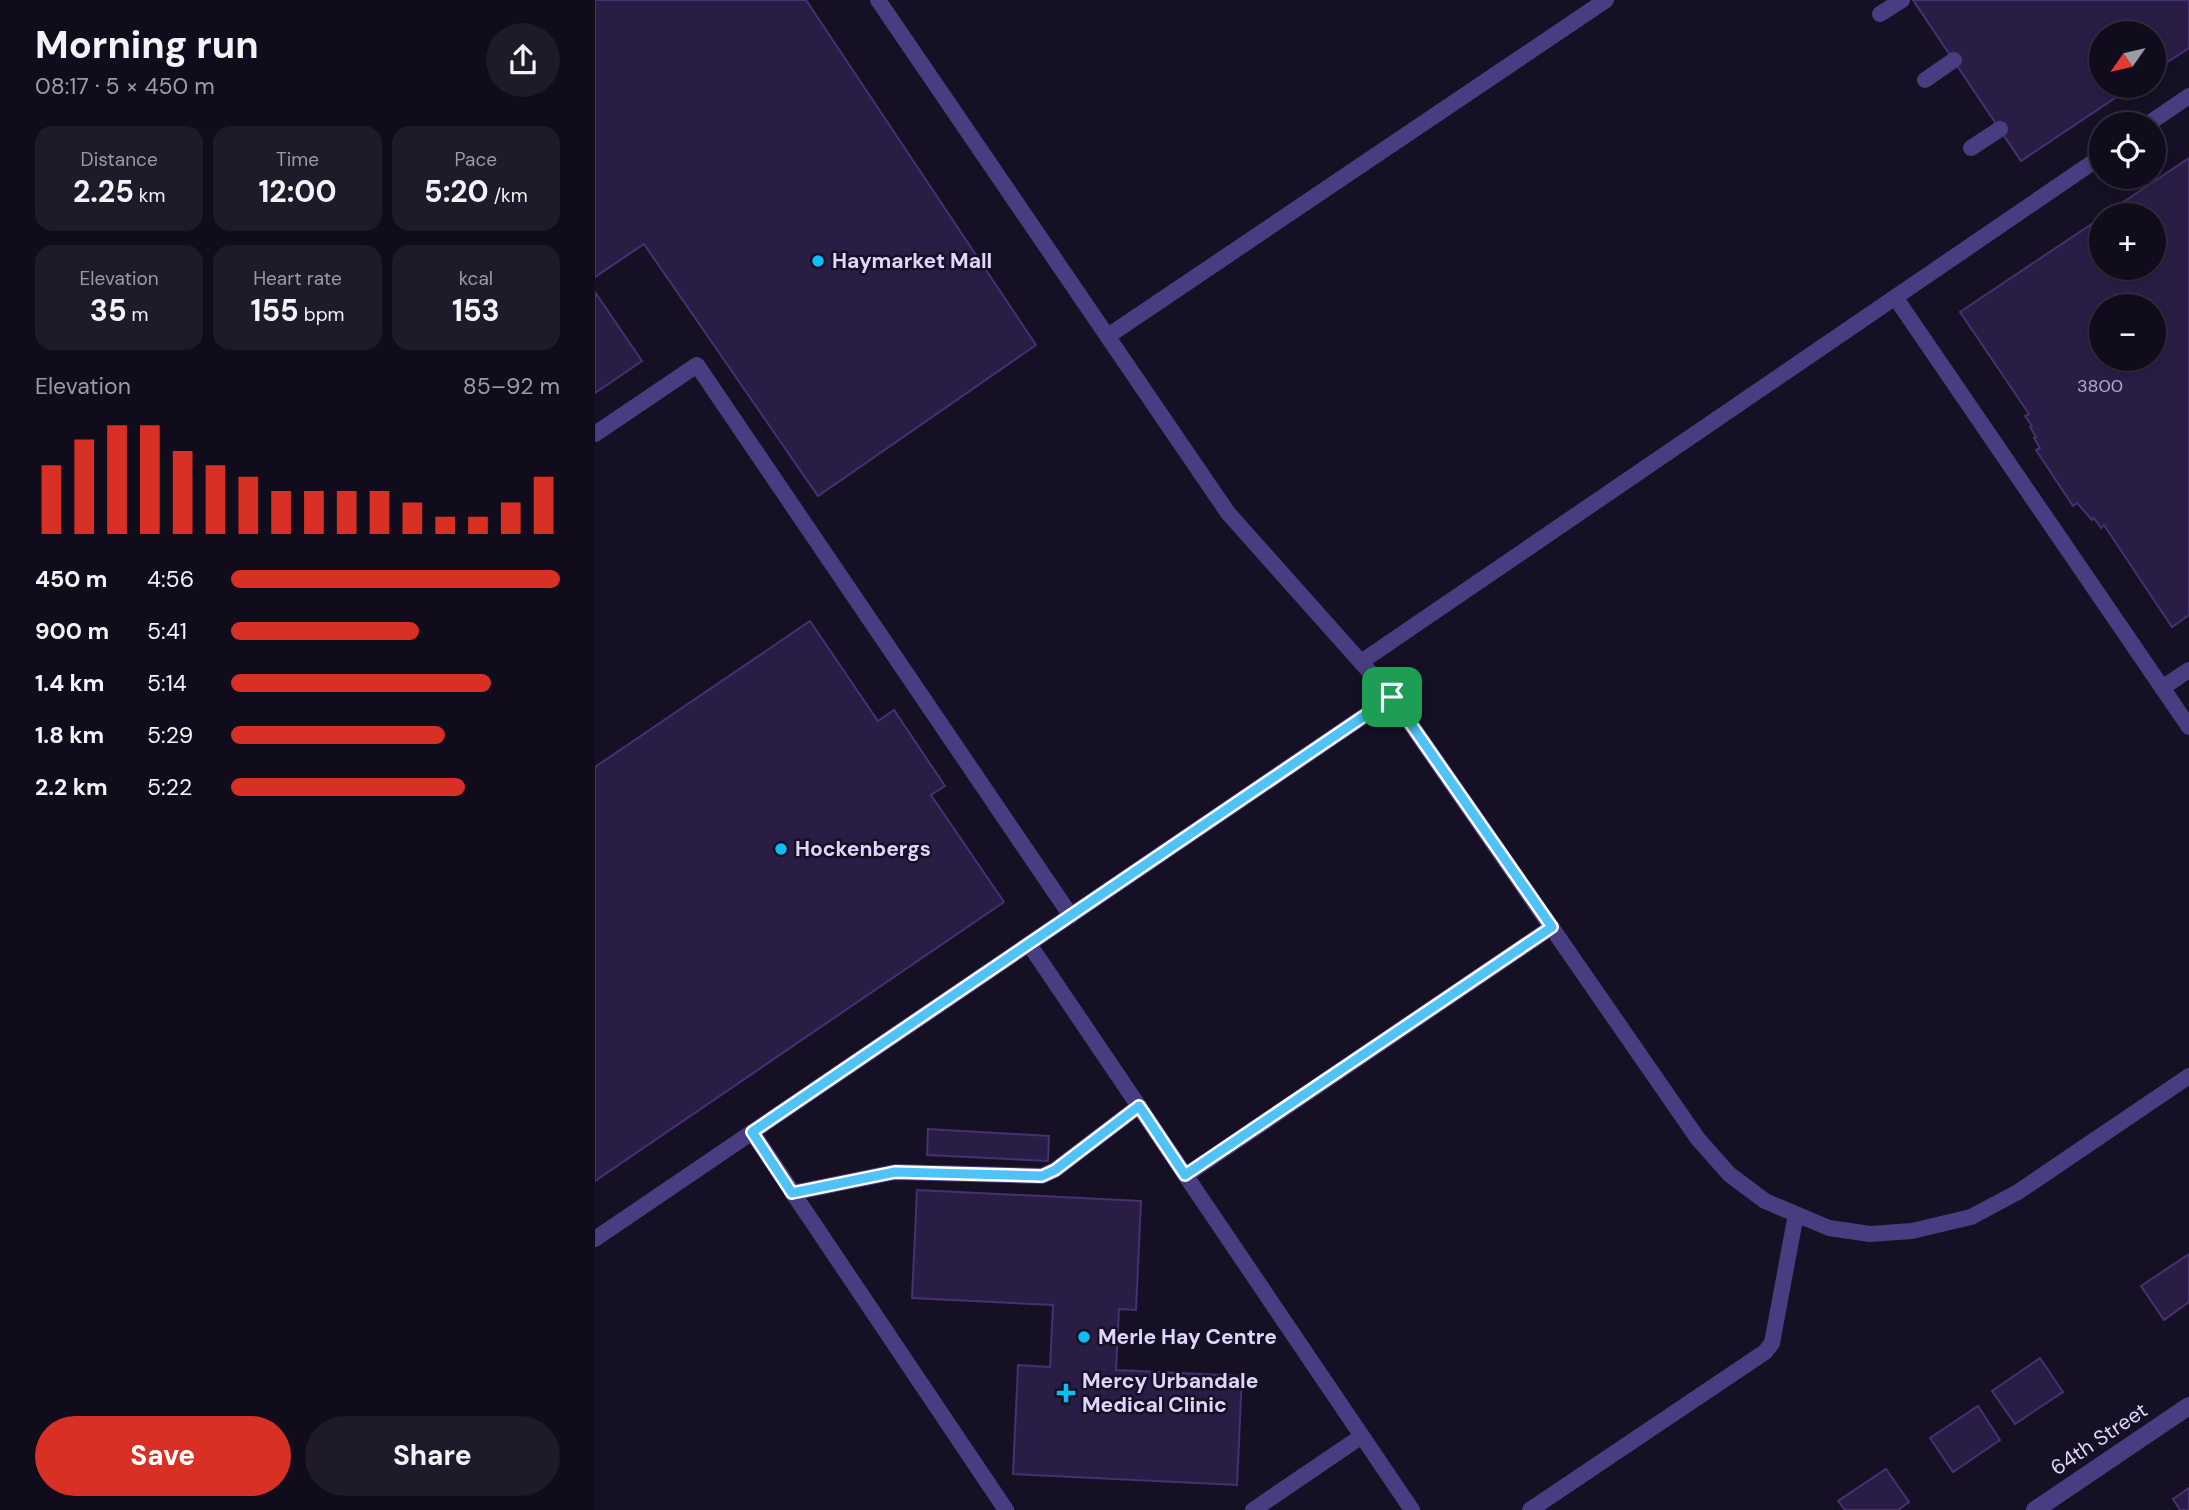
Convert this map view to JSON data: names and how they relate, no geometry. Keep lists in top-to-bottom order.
{
  "streets": {
    "street": ["64th Street"]
  },
  "places": {
    "other": ["Haymarket Mall", "Hockenbergs", "Merle Hay Centre"],
    "health": ["Mercy Urbandale Medical Clinic"]
  },
  "house_numbers": ["3800"],
  "north": "bottom left",
  "page": {
    "heading": ["Morning run", "08:17 · 5 × 450 m"],
    "map_buttons": ["+", "−"],
    "stats": [
      ["Distance", "2.25 km"],
      ["Time", "12:00"],
      ["Pace", "5:20 /km"],
      ["Elevation", "35 m"],
      ["Heart rate", "155 bpm"],
      ["kcal", "153"]
    ],
    "chart": ["Elevation", "85–92 m"],
    "list": [
      {
        "name": "450 m",
        "note": "4:56"
      },
      {
        "name": "900 m",
        "note": "5:41"
      },
      {
        "name": "1.4 km",
        "note": "5:14"
      },
      {
        "name": "1.8 km",
        "note": "5:29"
      },
      {
        "name": "2.2 km",
        "note": "5:22"
      }
    ],
    "buttons": ["Save", "Share"]
  }
}
